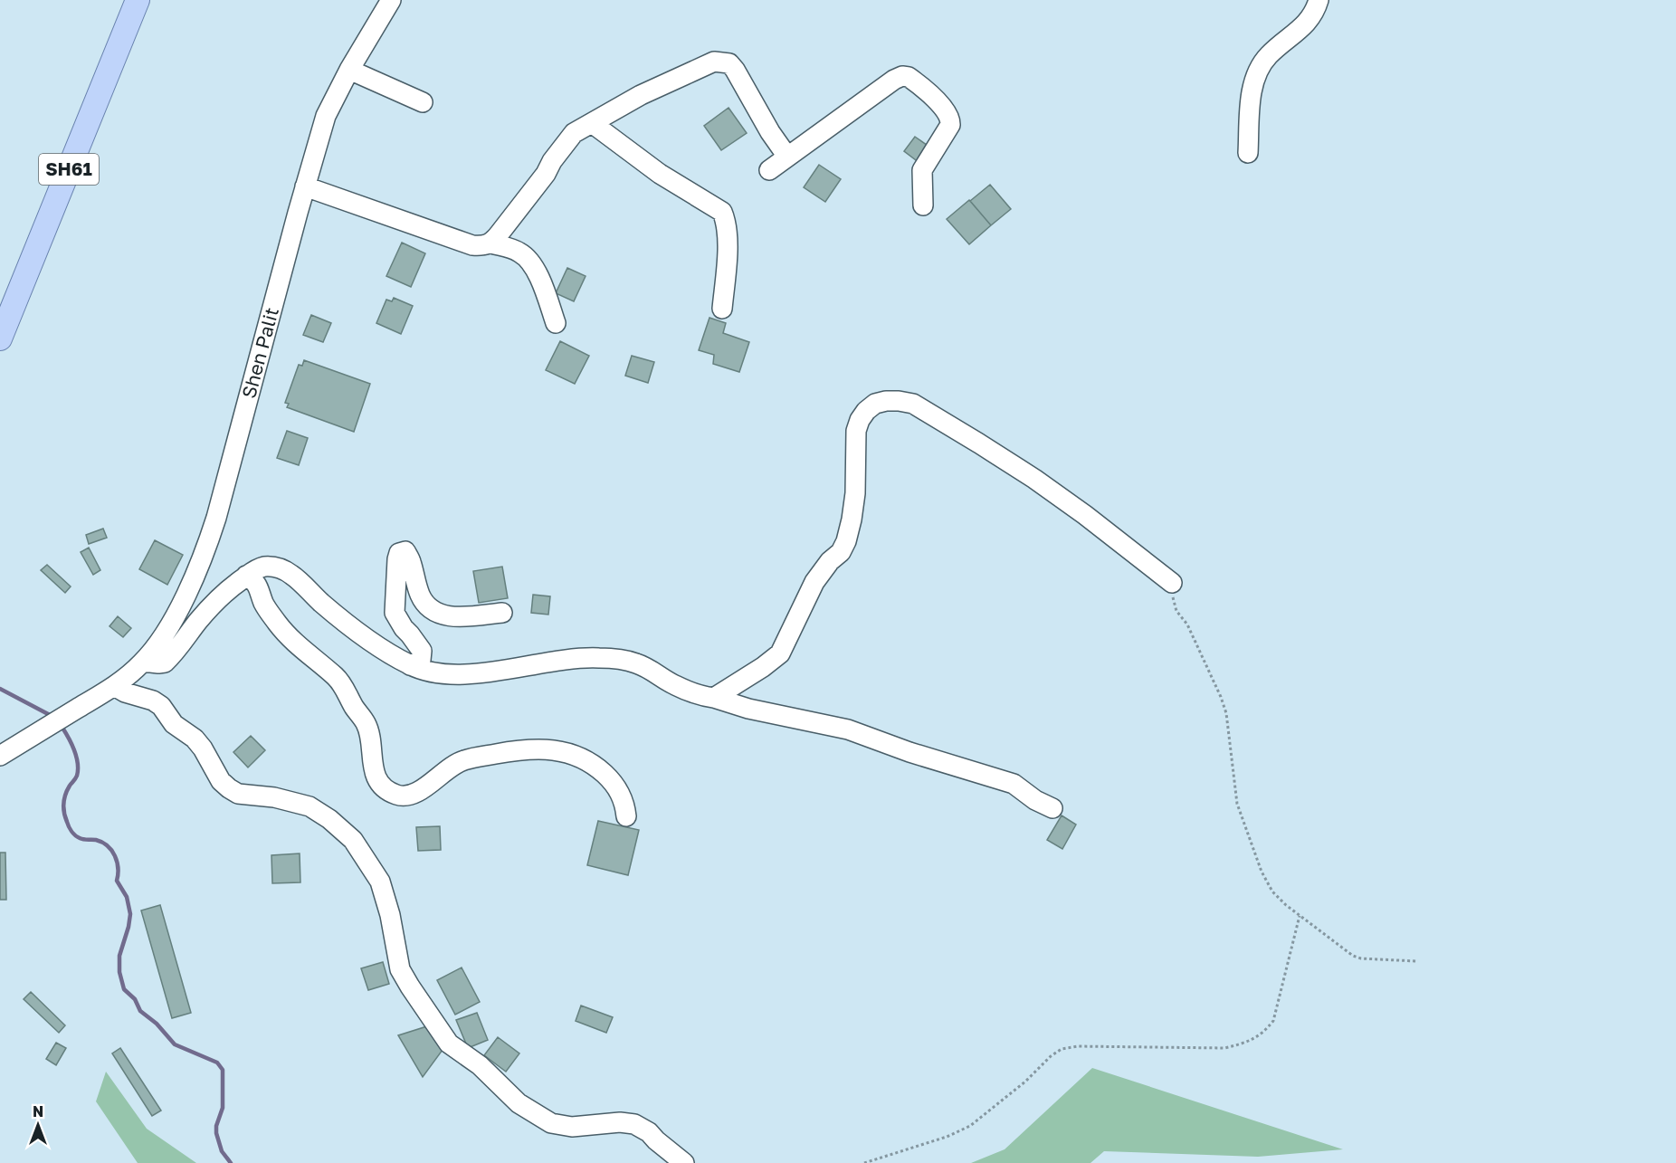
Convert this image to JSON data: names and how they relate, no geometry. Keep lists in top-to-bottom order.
{
  "streets": {
    "main road": ["SH61"],
    "street": ["Shen Palit"]
  },
  "north": "top"
}
